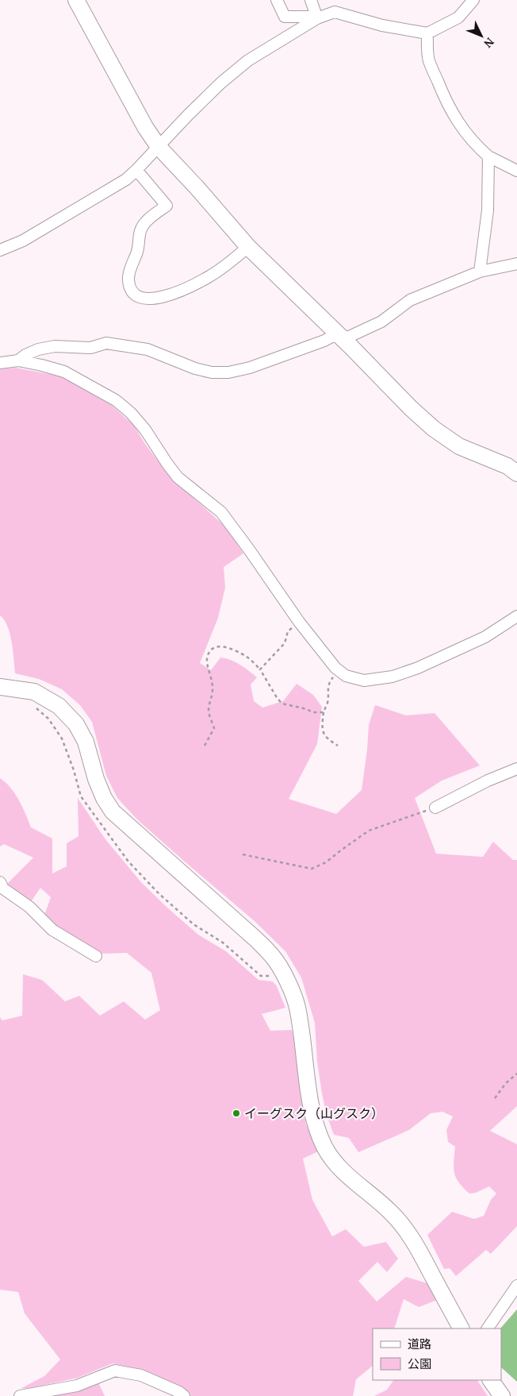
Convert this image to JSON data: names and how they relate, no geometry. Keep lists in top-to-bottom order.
{
  "places": ["イーグスク（山グスク）"],
  "legend": ["道路", "公園"],
  "north": "bottom right"
}
